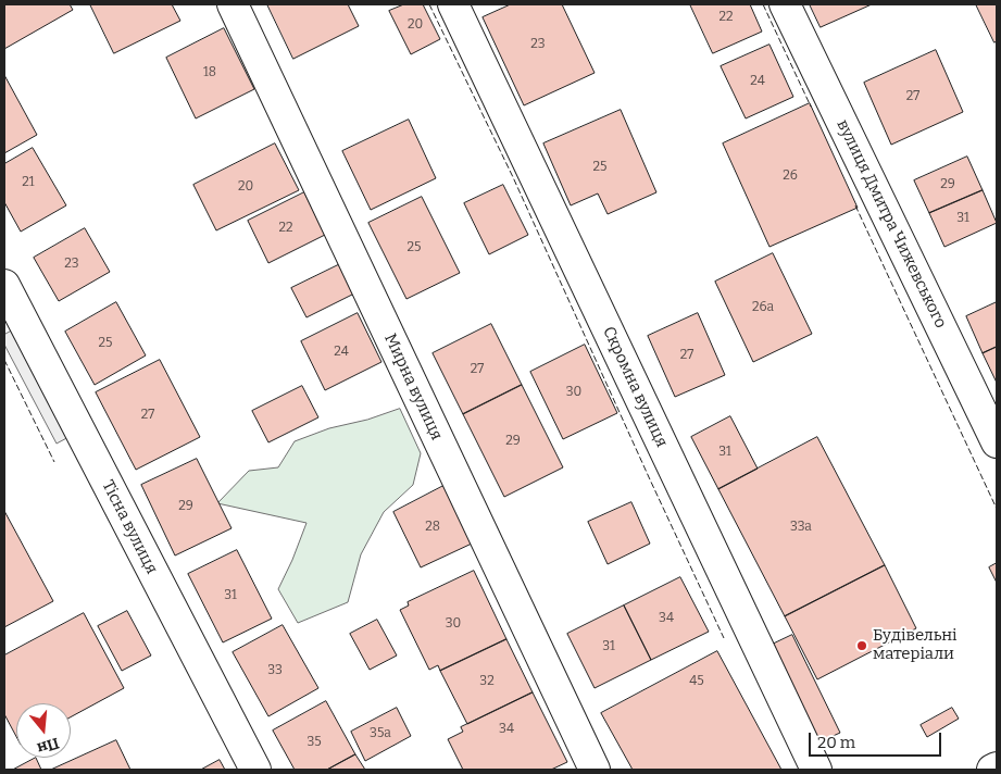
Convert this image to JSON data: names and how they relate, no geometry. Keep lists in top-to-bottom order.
{
  "streets": {
    "street": [
      "вулиця Дмитра Чижевського",
      "Мирна вулиця",
      "Скромна вулиця",
      "Тісна вулиця"
    ]
  },
  "places": ["Будівельні матеріали"],
  "house_numbers": [
    "22",
    "20",
    "23",
    "18",
    "24",
    "27",
    "25",
    "26",
    "21",
    "29",
    "20",
    "31",
    "22",
    "25",
    "23",
    "26а",
    "25",
    "24",
    "27",
    "27",
    "30",
    "27",
    "29",
    "31",
    "29",
    "28",
    "33а",
    "31",
    "34",
    "30",
    "31",
    "33",
    "32",
    "45",
    "34",
    "35а",
    "35"
  ],
  "scale_bar": "20 m",
  "north": "bottom"
}
